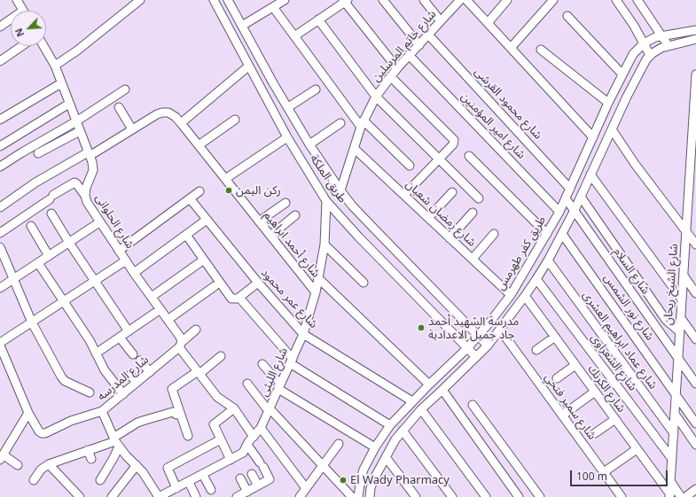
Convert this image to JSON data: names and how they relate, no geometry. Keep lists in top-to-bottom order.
{
  "streets": {
    "street": [
      "شارع خاتم المرسلين",
      "شارع محمود القرشى",
      "شارع امير المؤمنين",
      "طريق الملكة",
      "شارع رمضان شعبان",
      "شارع الحلوانى",
      "شارع أحمد ابراهيم",
      "طريق كفر طهرمس",
      "شارع السلام",
      "شارع الشيخ ريحان",
      "شارع عمر محمود",
      "شارع نور الشمس",
      "شارع عماد ابراهيم العشرى",
      "شارع الشعراوى",
      "شارع الليثى",
      "شارع المدرسه",
      "شارع الكرنك",
      "شارع سمير فتحي"
    ]
  },
  "crossings": [
    ["شارع خاتم المرسلين", "شارع محمود القرشى"],
    ["شارع خاتم المرسلين", "شارع امير المؤمنين"],
    ["شارع خاتم المرسلين", "طريق الملكة"],
    ["شارع خاتم المرسلين", "شارع رمضان شعبان"],
    ["شارع محمود القرشى", "طريق كفر طهرمس"],
    ["شارع امير المؤمنين", "طريق كفر طهرمس"],
    ["طريق الملكة", "طريق كفر طهرمس"],
    ["طريق الملكة", "شارع الليثى"],
    ["شارع رمضان شعبان", "طريق كفر طهرمس"],
    ["شارع الحلوانى", "شارع المدرسه"],
    ["شارع أحمد ابراهيم", "شارع الليثى"],
    ["طريق كفر طهرمس", "شارع السلام"],
    ["طريق كفر طهرمس", "شارع عمر محمود"],
    ["شارع السلام", "شارع الشيخ ريحان"],
    ["شارع الشيخ ريحان", "شارع نور الشمس"],
    ["شارع الشيخ ريحان", "شارع عماد ابراهيم العشرى"],
    ["شارع الشيخ ريحان", "شارع الشعراوى"],
    ["شارع الشيخ ريحان", "شارع الكرنك"],
    ["شارع عمر محمود", "شارع الليثى"]
  ],
  "places": ["ركن اليمن", "مدرسة الشهيد أحمد جاد جميل الاعدادية", "El Wady Pharmacy"],
  "scale_bar": "100 m",
  "north": "bottom left"
}
